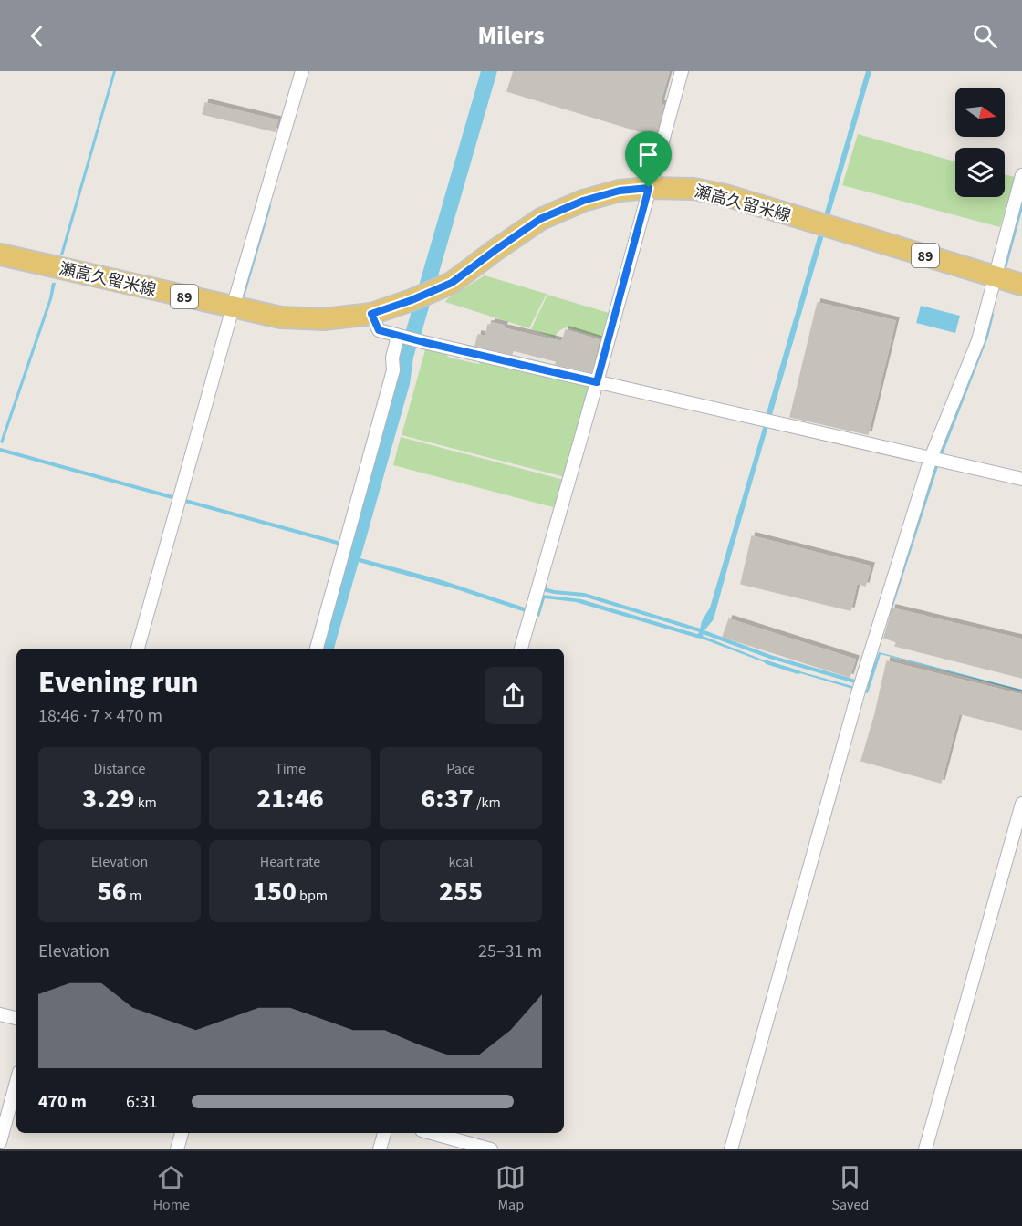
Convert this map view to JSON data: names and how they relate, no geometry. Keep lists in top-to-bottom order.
{
  "streets": {
    "main road": ["瀬高久留米線", "89"]
  },
  "north": "right",
  "page": {
    "header": "Milers",
    "heading": ["Evening run", "18:46 · 7 × 470 m"],
    "stats": [
      ["Distance", "3.29 km"],
      ["Time", "21:46"],
      ["Pace", "6:37 /km"],
      ["Elevation", "56 m"],
      ["Heart rate", "150 bpm"],
      ["kcal", "255"]
    ],
    "chart": ["Elevation", "25–31 m"],
    "list": [
      {
        "name": "470 m",
        "note": "6:31"
      }
    ],
    "tabs": ["Home", "Map", "Saved"]
  }
}
